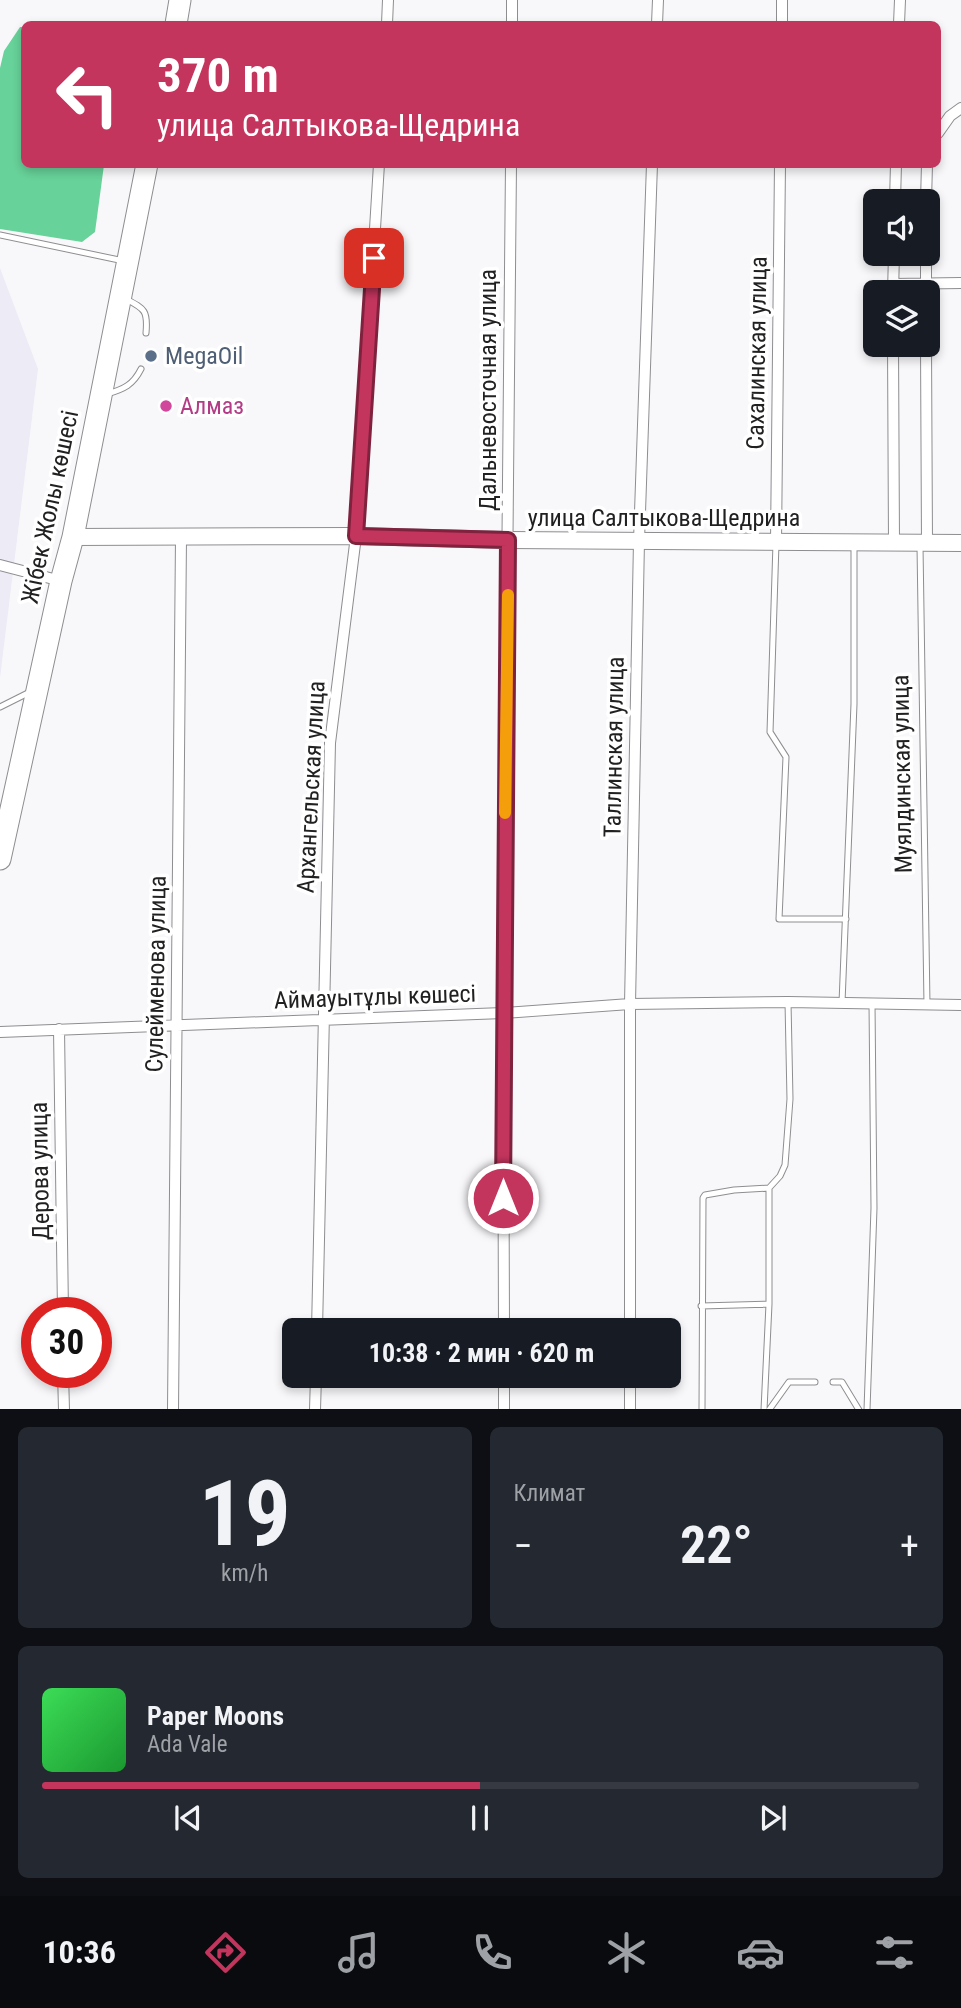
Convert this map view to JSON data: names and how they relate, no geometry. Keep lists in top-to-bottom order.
{
  "streets": {
    "highway": ["Жібек Жолы көшесі"],
    "street": [
      "Сахалинская улица",
      "Дальневосточная улица",
      "улица Салтыкова-Щедрина",
      "Таллинская улица",
      "Архангельская улица",
      "Сулейменова улица",
      "Аймауытұлы көшесі",
      "Дерова улица"
    ],
    "lane": ["Муялдинская улица"]
  },
  "crossings": [
    ["Сахалинская улица", "улица Салтыкова-Щедрина"],
    ["Дальневосточная улица", "улица Салтыкова-Щедрина"],
    ["Дальневосточная улица", "Аймауытұлы көшесі"],
    ["Жібек Жолы көшесі", "улица Салтыкова-Щедрина"],
    ["улица Салтыкова-Щедрина", "Таллинская улица"],
    ["улица Салтыкова-Щедрина", "Муялдинская улица"],
    ["улица Салтыкова-Щедрина", "Архангельская улица"],
    ["улица Салтыкова-Щедрина", "Сулейменова улица"],
    ["Таллинская улица", "Аймауытұлы көшесі"],
    ["Муялдинская улица", "Аймауытұлы көшесі"],
    ["Архангельская улица", "Аймауытұлы көшесі"],
    ["Сулейменова улица", "Аймауытұлы көшесі"],
    ["Аймауытұлы көшесі", "Дерова улица"]
  ],
  "places": ["MegaOil", "Алмаз"],
  "page": {
    "turn": ["370 m", "улица Салтыкова-Щедрина"],
    "limit": "30",
    "trip": "10:38 · 2 мин · 620 m",
    "tile": [
      ["19", "km/h"],
      "Климат"
    ],
    "heat": ["−", "22°", "+"],
    "song": ["Paper Moons", "Ada Vale"],
    "tabs": "10:36"
  }
}
